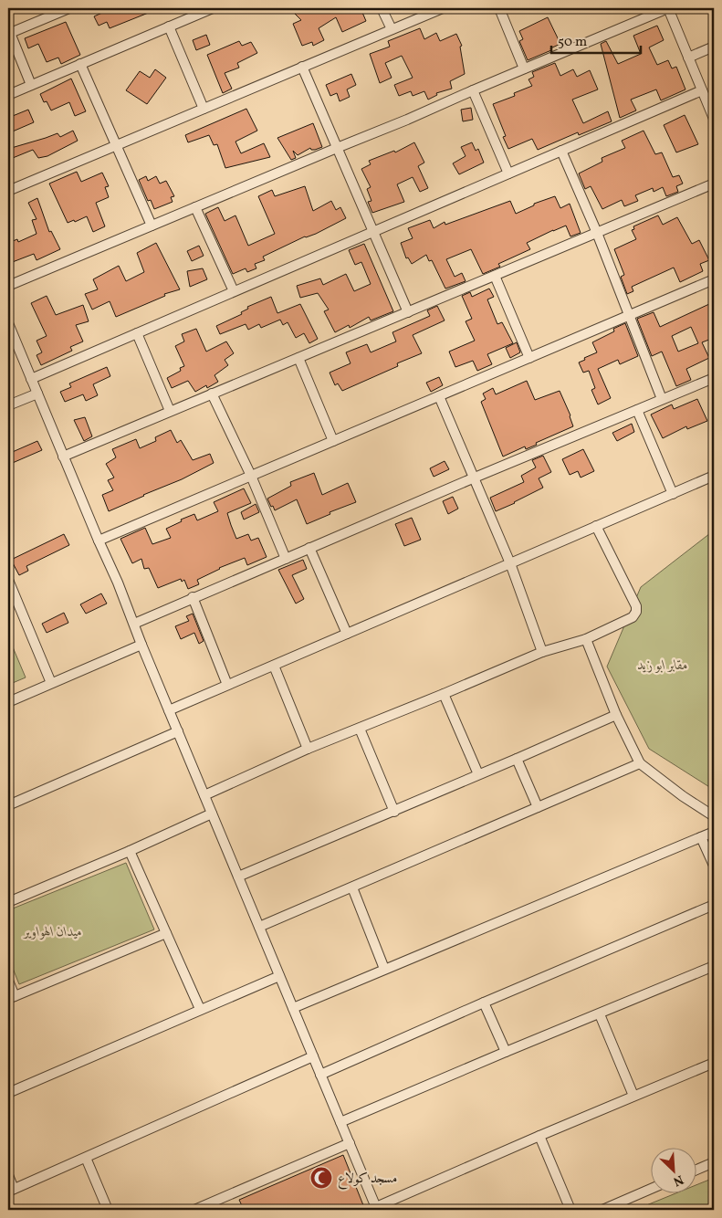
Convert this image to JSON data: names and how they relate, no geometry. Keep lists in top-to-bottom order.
{
  "parks": ["مقابر ابو زيد", "ميدان الهواوير"],
  "places": {
    "mosque": ["مسجد كولاع"]
  },
  "scale_bar": "50 m",
  "north": "bottom right"
}
